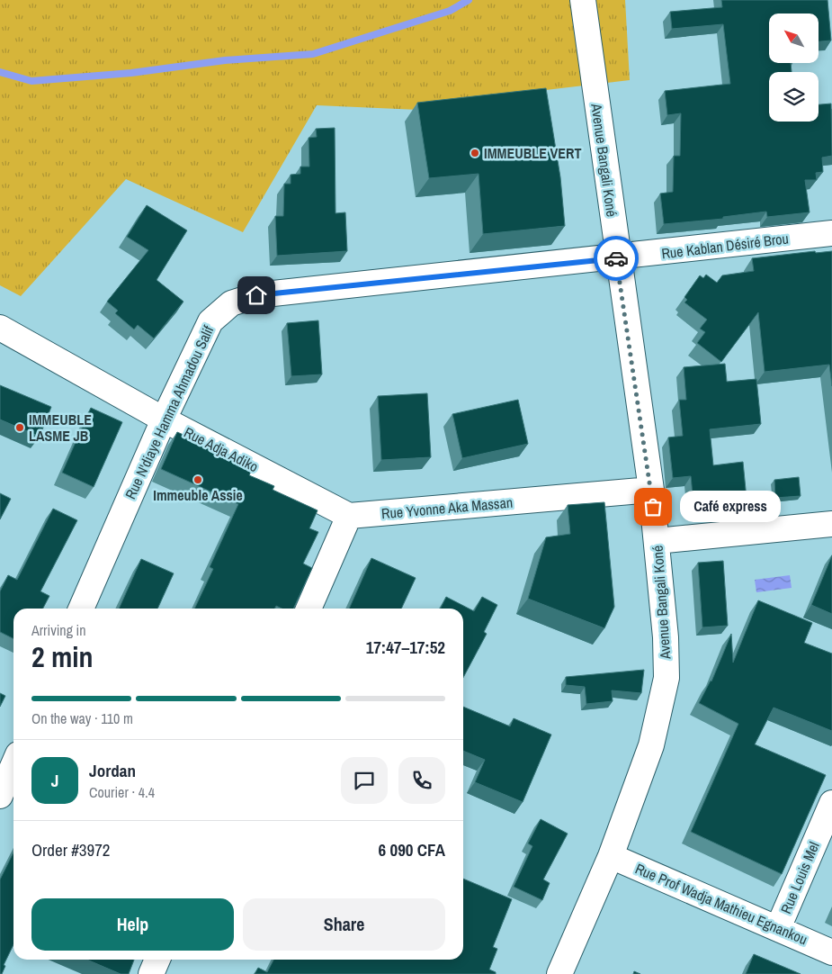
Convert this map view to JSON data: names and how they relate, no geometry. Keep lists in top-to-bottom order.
{
  "streets": {
    "street": [
      "Avenue Bangali Koné",
      "Rue Kablan Désiré Brou",
      "Rue N'diaye Hamma Ahmadou Salif",
      "Rue Adja Adiko",
      "Rue Yvonne Aka Massan",
      "Rue Louis Mel",
      "Rue Prof Wadja Mathieu Egnankou"
    ]
  },
  "crossings": [
    ["Avenue Bangali Koné", "Rue Kablan Désiré Brou"],
    ["Avenue Bangali Koné", "Rue N'diaye Hamma Ahmadou Salif"],
    ["Avenue Bangali Koné", "Rue Yvonne Aka Massan"],
    ["Avenue Bangali Koné", "Rue Prof Wadja Mathieu Egnankou"],
    ["Rue Kablan Désiré Brou", "Rue N'diaye Hamma Ahmadou Salif"],
    ["Rue N'diaye Hamma Ahmadou Salif", "Rue Adja Adiko"],
    ["Rue Adja Adiko", "Rue Yvonne Aka Massan"],
    ["Rue Louis Mel", "Rue Prof Wadja Mathieu Egnankou"]
  ],
  "places": [
    "IMMEUBLE VERT",
    "IMMEUBLE LASME JB",
    "Immeuble Assie",
    "Café express"
  ],
  "north": "top left",
  "page": {
    "bubble": "Café express",
    "heading": ["2 min", "Arriving in", "17:47–17:52"],
    "panel": [
      "Jordan",
      "Courier · 4.4",
      "Order #3972",
      "6 090 CFA"
    ],
    "bar": "On the way · 110 m",
    "round": "J",
    "buttons": ["Help", "Share"]
  }
}
